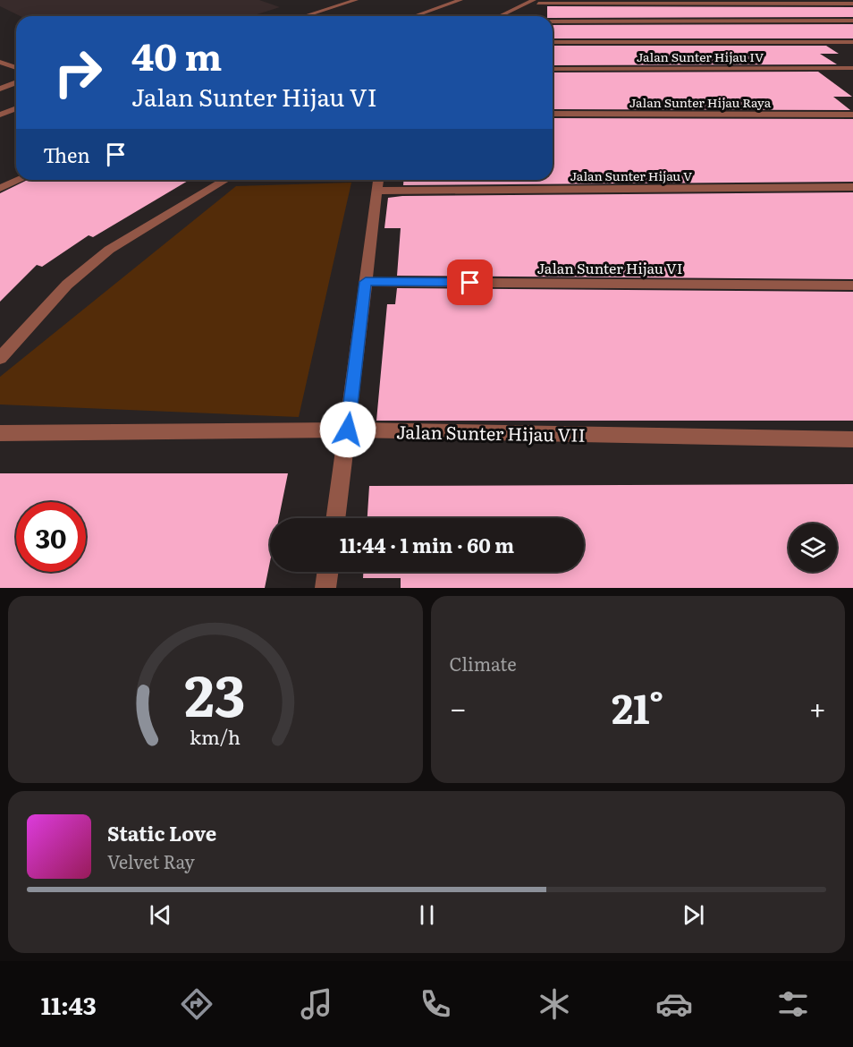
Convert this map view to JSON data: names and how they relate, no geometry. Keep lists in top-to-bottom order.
{
  "streets": {
    "street": [
      "Jalan Sunter Hijau IV",
      "Jalan Sunter Hijau Raya",
      "Jalan Sunter Hijau V",
      "Jalan Sunter Hijau VI",
      "Jalan Sunter Hijau VII"
    ]
  },
  "page": {
    "turn": ["40 m", "Jalan Sunter Hijau VI"],
    "then": "Then",
    "limit": "30",
    "trip": "11:44 · 1 min · 60 m",
    "tile": "Climate",
    "heat": ["−", "21°", "+"],
    "song": ["Static Love", "Velvet Ray"],
    "tabs": "11:43",
    "gauge": ["23", "km/h"]
  }
}
